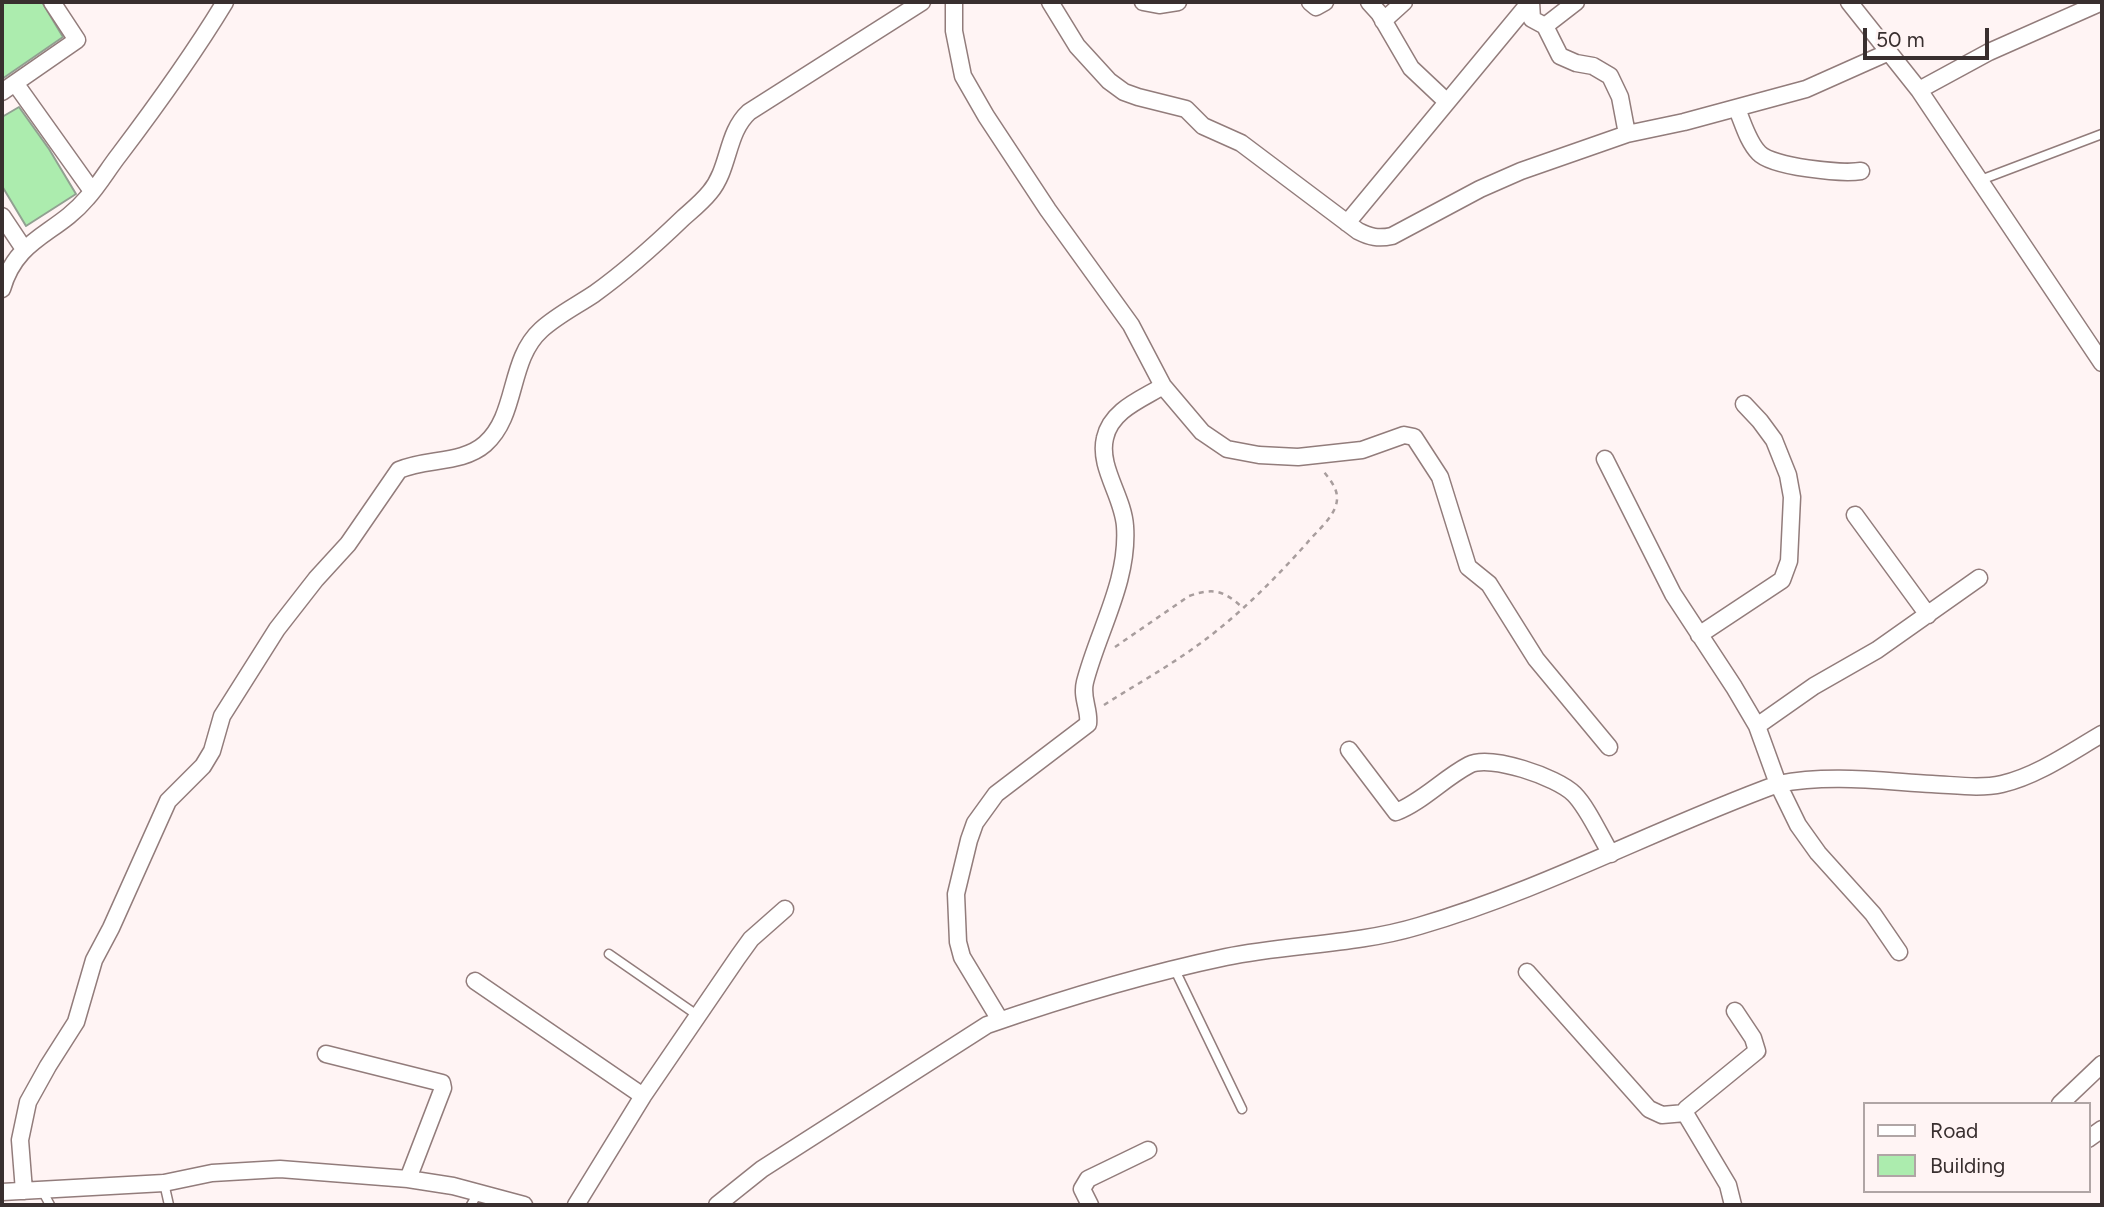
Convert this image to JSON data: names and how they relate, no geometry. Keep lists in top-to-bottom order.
{
  "legend": ["Road", "Building"],
  "scale_bar": "50 m"
}
